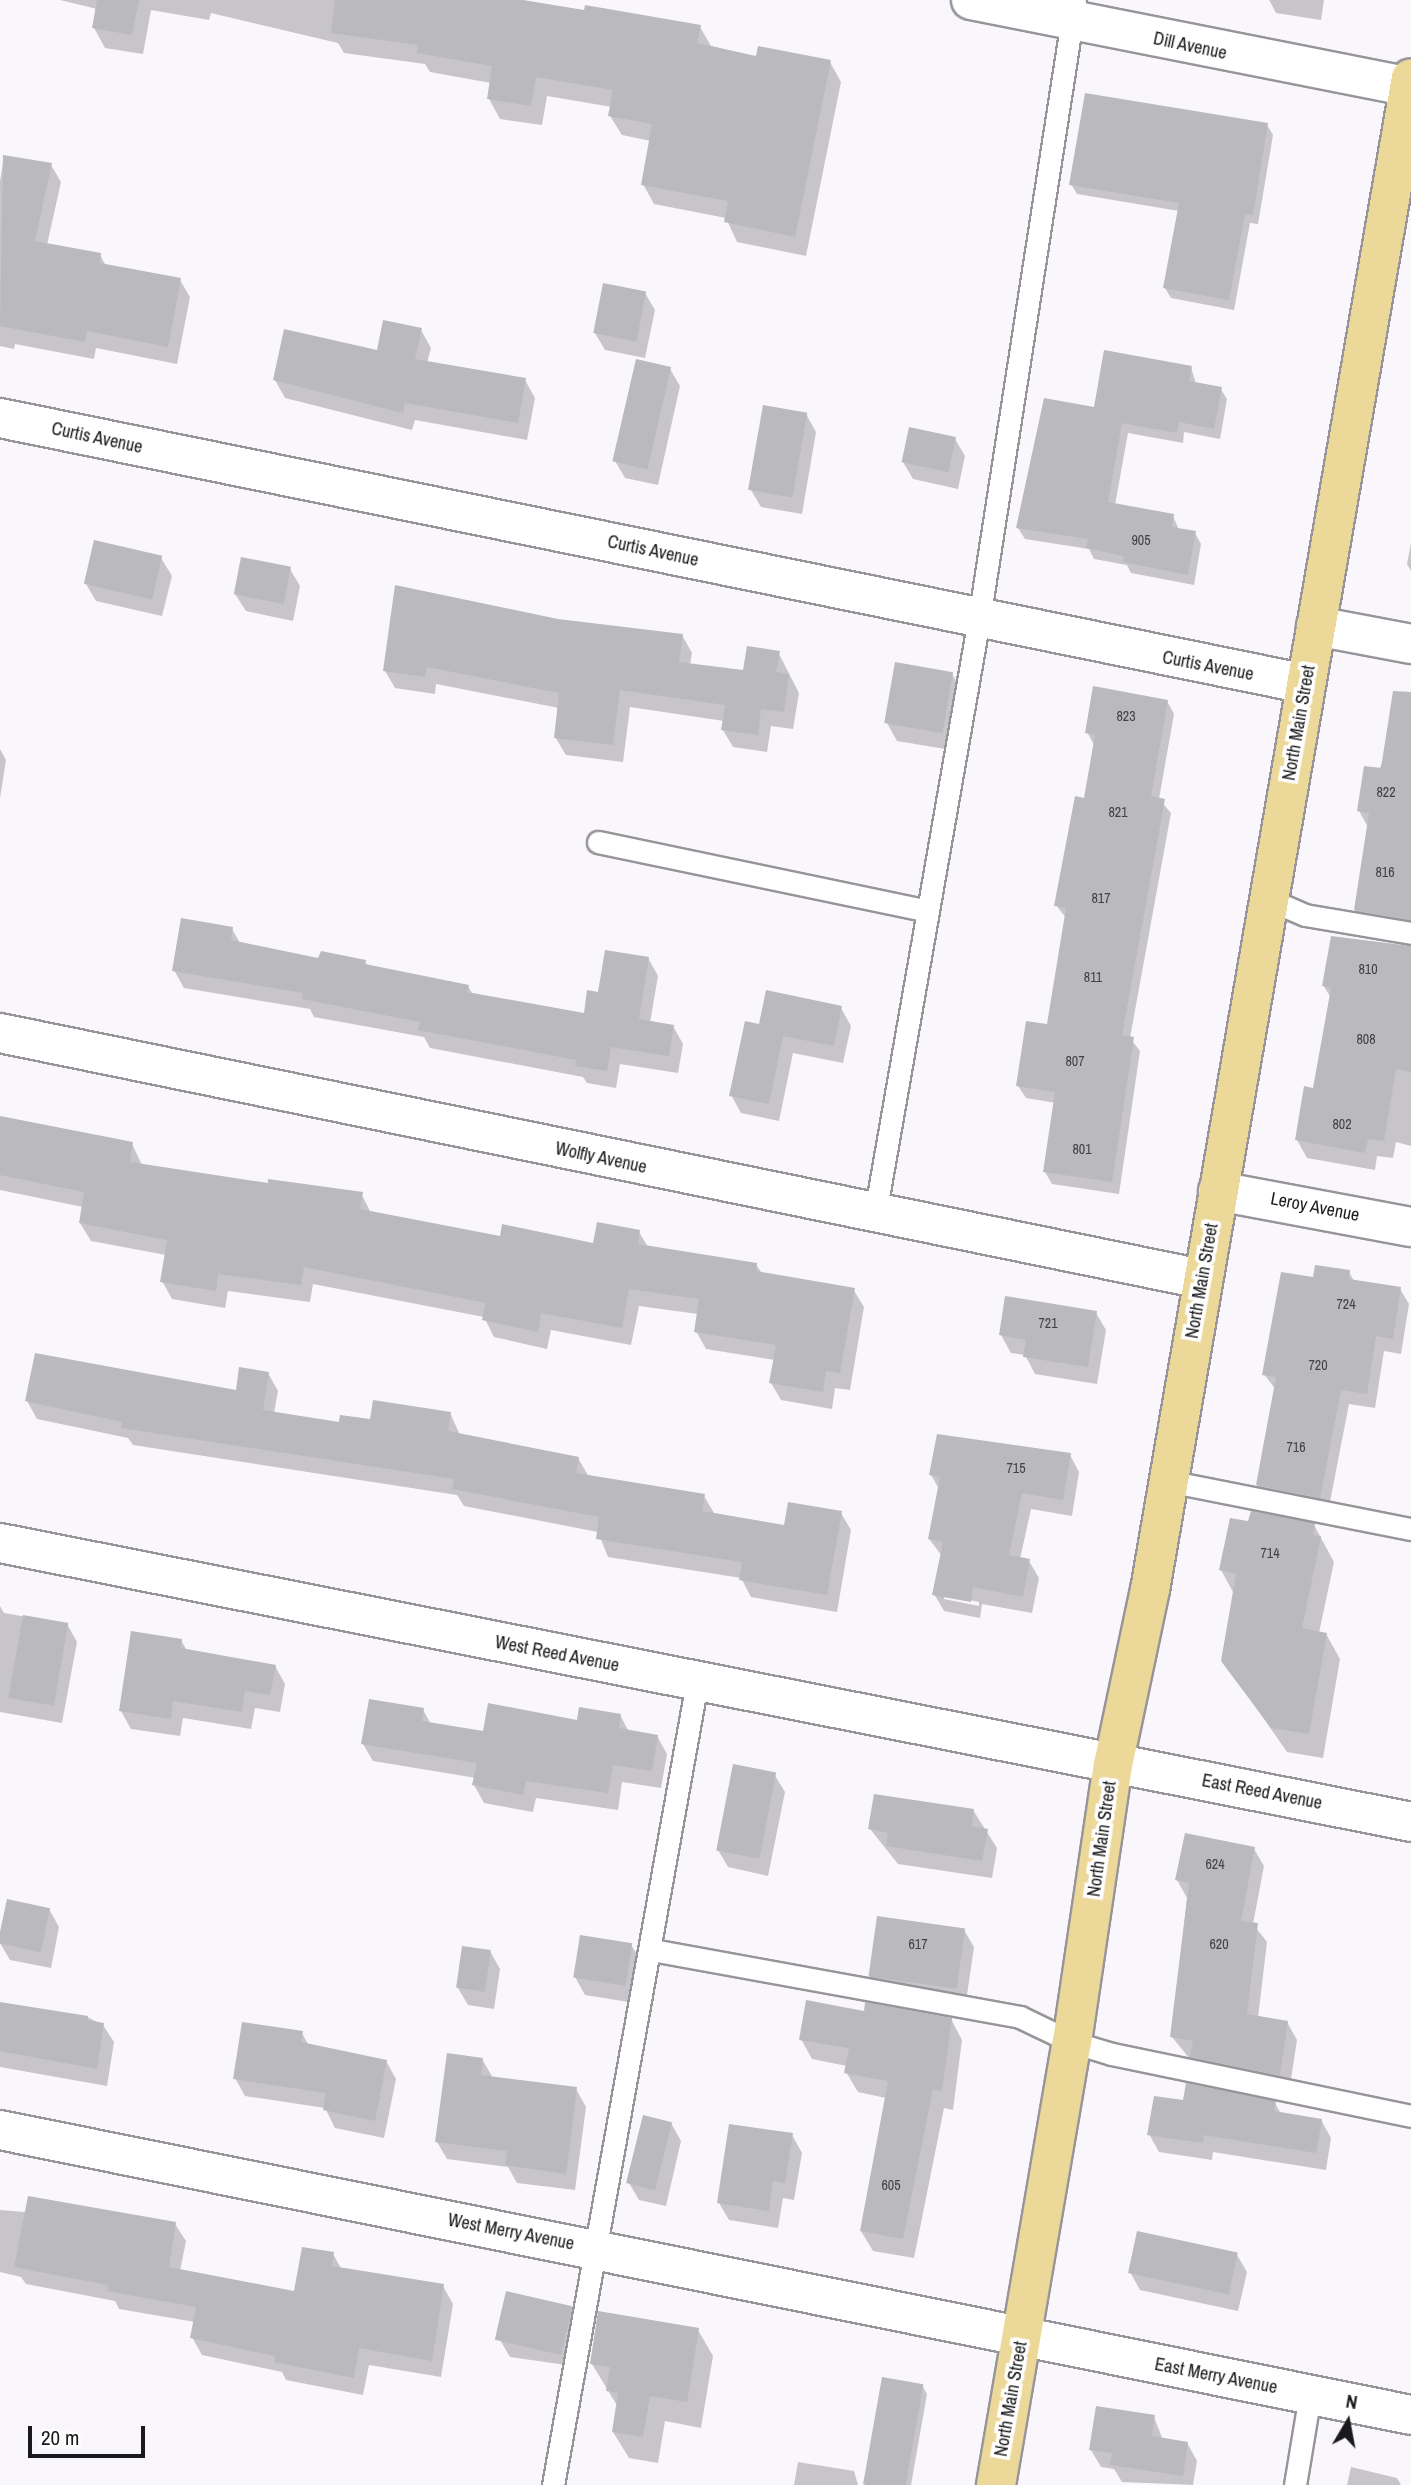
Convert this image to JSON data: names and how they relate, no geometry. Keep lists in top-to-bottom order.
{
  "streets": {
    "main road": ["North Main Street"],
    "street": [
      "Dill Avenue",
      "Curtis Avenue",
      "Wolfly Avenue",
      "Leroy Avenue",
      "West Reed Avenue",
      "East Reed Avenue",
      "West Merry Avenue",
      "East Merry Avenue"
    ]
  },
  "crossings": [
    ["Dill Avenue", "North Main Street"],
    ["Curtis Avenue", "North Main Street"],
    ["North Main Street", "Wolfly Avenue"],
    ["North Main Street", "Leroy Avenue"],
    ["North Main Street", "West Reed Avenue"],
    ["North Main Street", "East Reed Avenue"],
    ["North Main Street", "West Merry Avenue"],
    ["North Main Street", "East Merry Avenue"],
    ["West Reed Avenue", "East Reed Avenue"],
    ["West Merry Avenue", "East Merry Avenue"]
  ],
  "house_numbers": [
    "905",
    "823",
    "822",
    "821",
    "816",
    "817",
    "810",
    "811",
    "808",
    "807",
    "802",
    "801",
    "724",
    "721",
    "720",
    "716",
    "715",
    "714",
    "624",
    "617",
    "620",
    "605"
  ],
  "scale_bar": "20 m",
  "north": "top"
}
